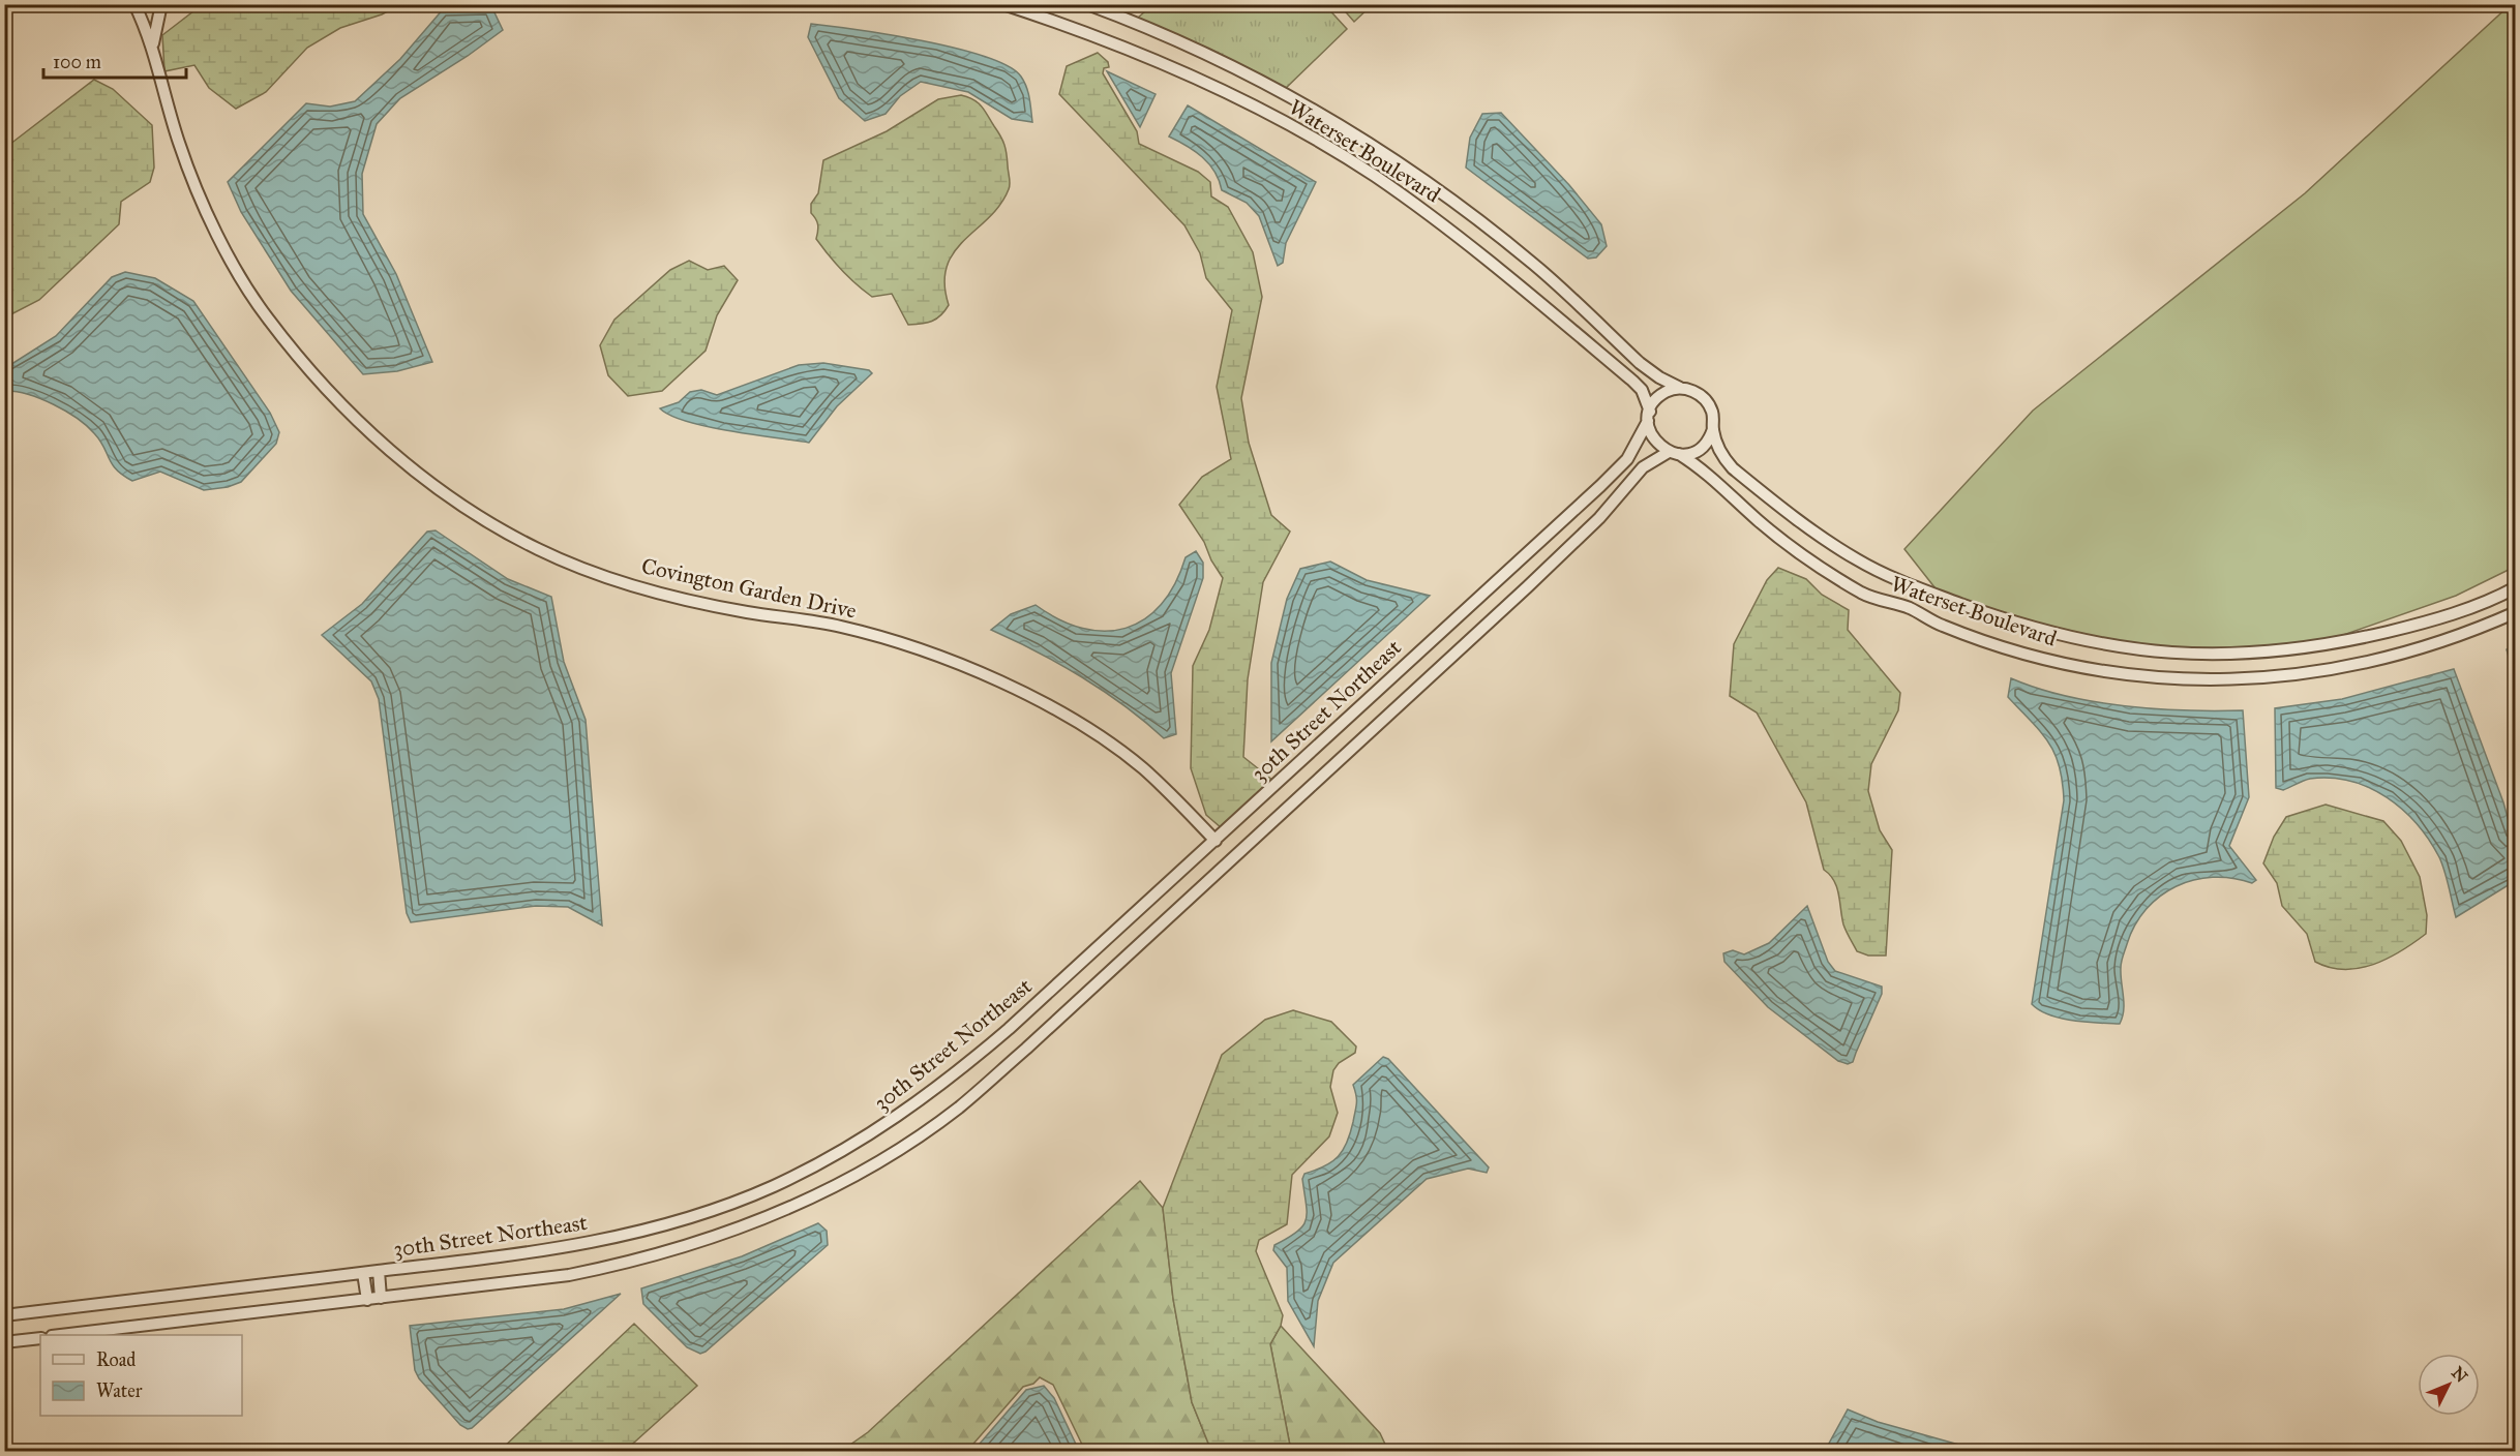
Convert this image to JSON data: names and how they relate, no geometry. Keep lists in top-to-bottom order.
{
  "streets": {
    "street": ["Waterset Boulevard", "Covington Garden Drive", "30th Street Northeast"]
  },
  "crossings": [
    ["Waterset Boulevard", "30th Street Northeast"],
    ["Covington Garden Drive", "30th Street Northeast"]
  ],
  "legend": ["Road", "Water"],
  "scale_bar": "100 m",
  "north": "top right"
}
